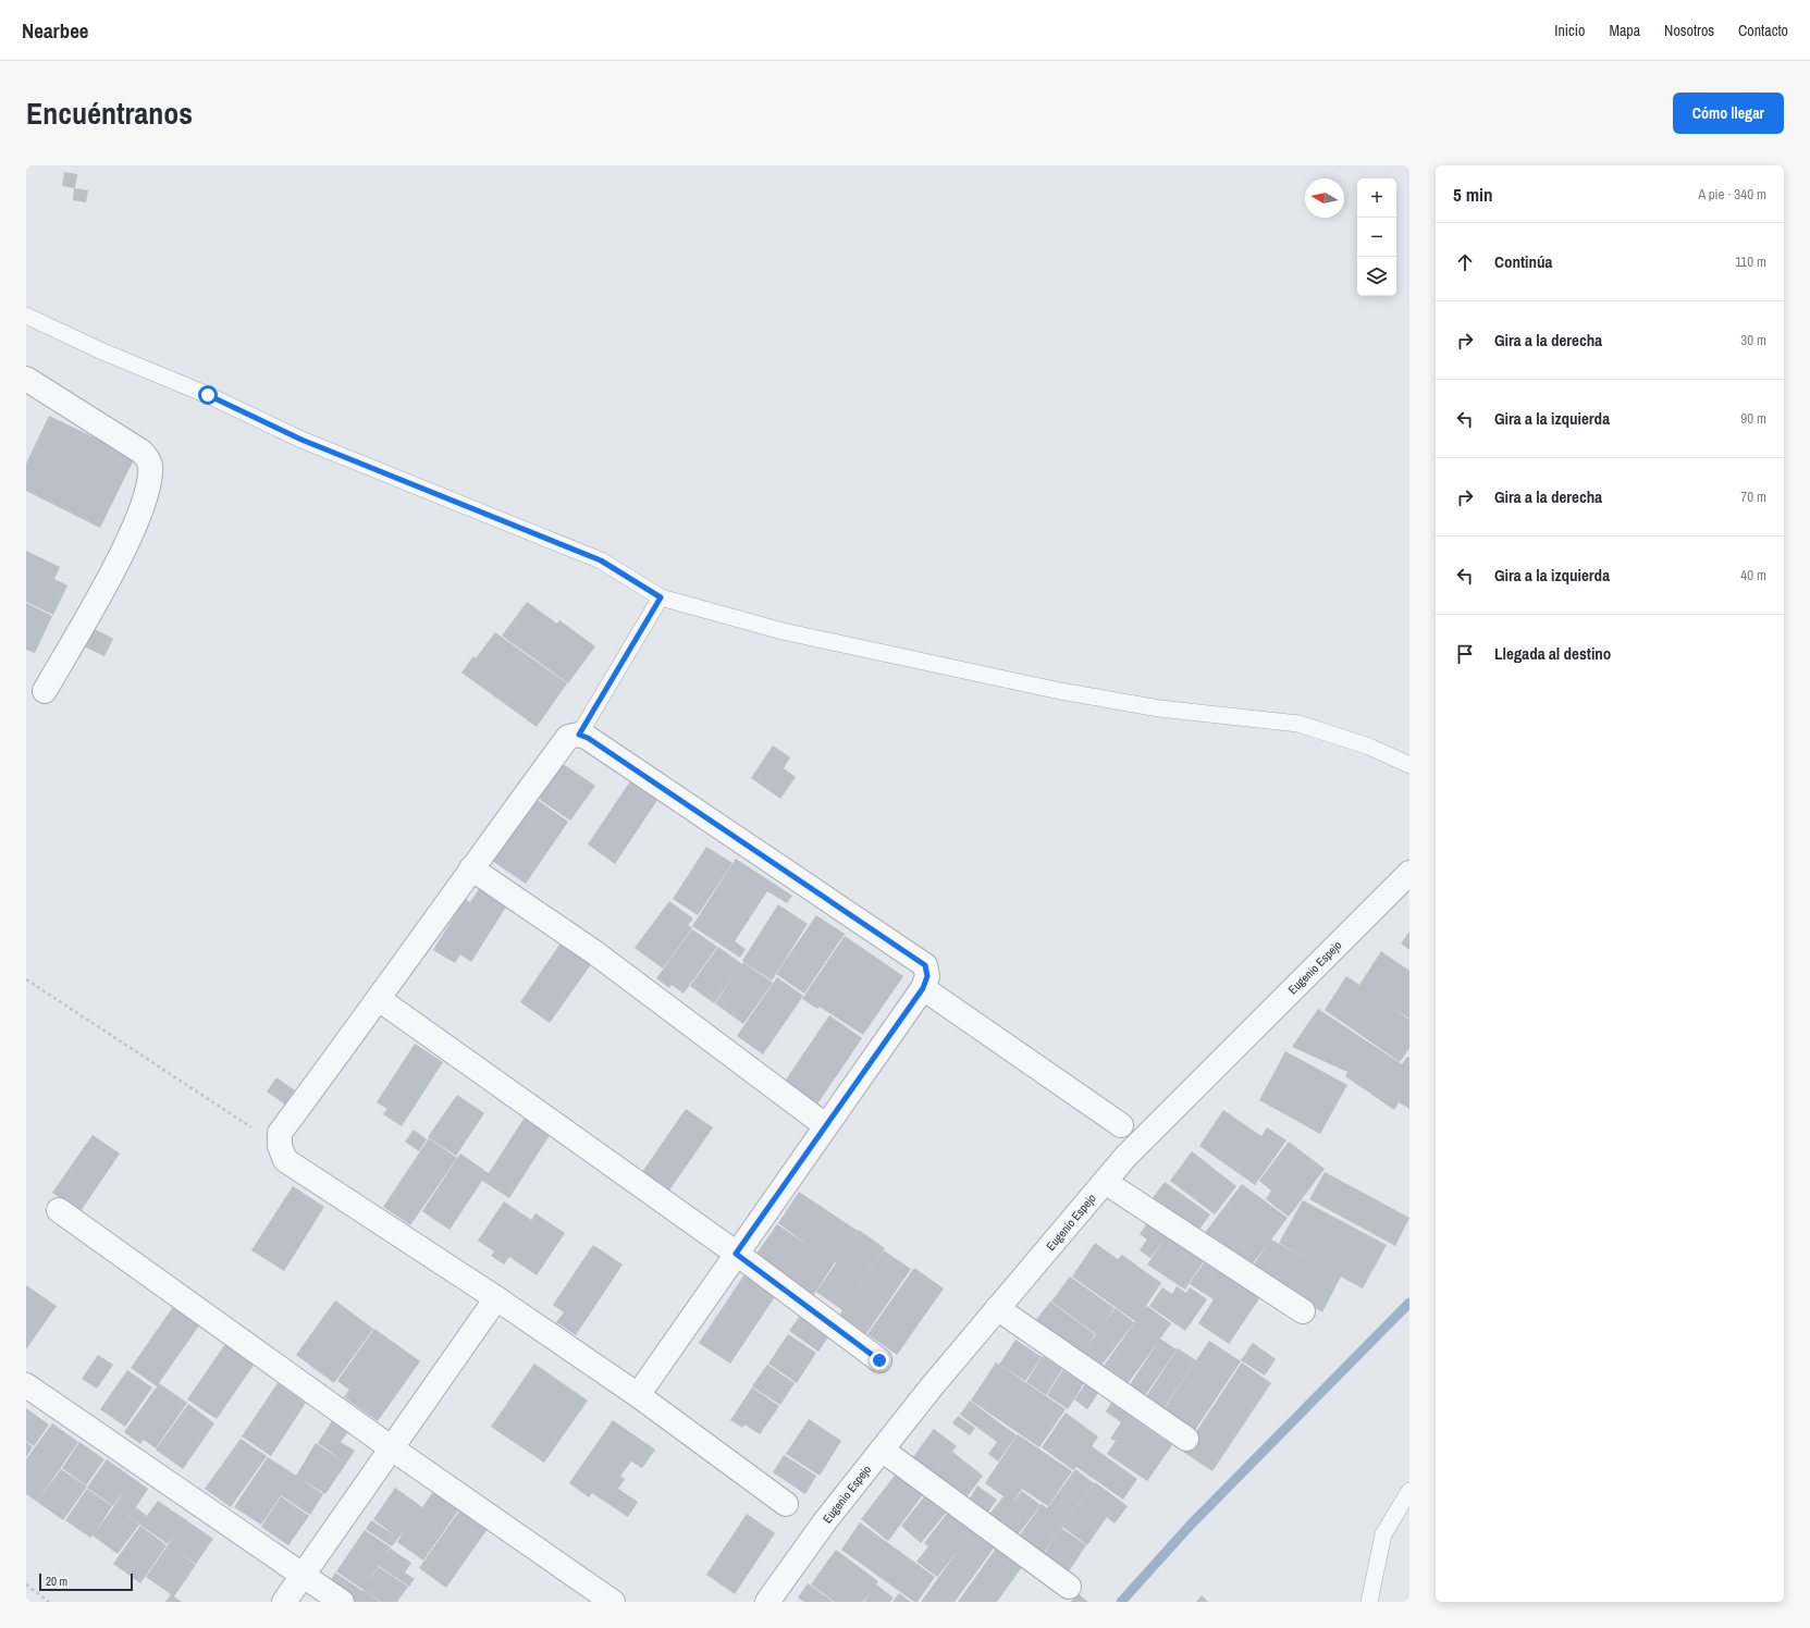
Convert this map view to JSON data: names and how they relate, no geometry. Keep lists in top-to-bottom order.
{
  "streets": {
    "street": ["Eugenio Espejo"]
  },
  "scale_bar": "20 m",
  "north": "left",
  "page": {
    "header": "Nearbee",
    "nav": [
      "Inicio",
      "Mapa",
      "Nosotros",
      "Contacto"
    ],
    "title": "Encuéntranos",
    "buttons": "Cómo llegar",
    "heading": ["5 min", "A pie · 340 m"],
    "map_buttons": ["+", "−"],
    "list": [
      ["Continúa", "110 m"],
      ["Gira a la derecha", "30 m"],
      ["Gira a la izquierda", "90 m"],
      ["Gira a la derecha", "70 m"],
      ["Gira a la izquierda", "40 m"],
      "Llegada al destino"
    ],
    "scale": "20 m"
  }
}
